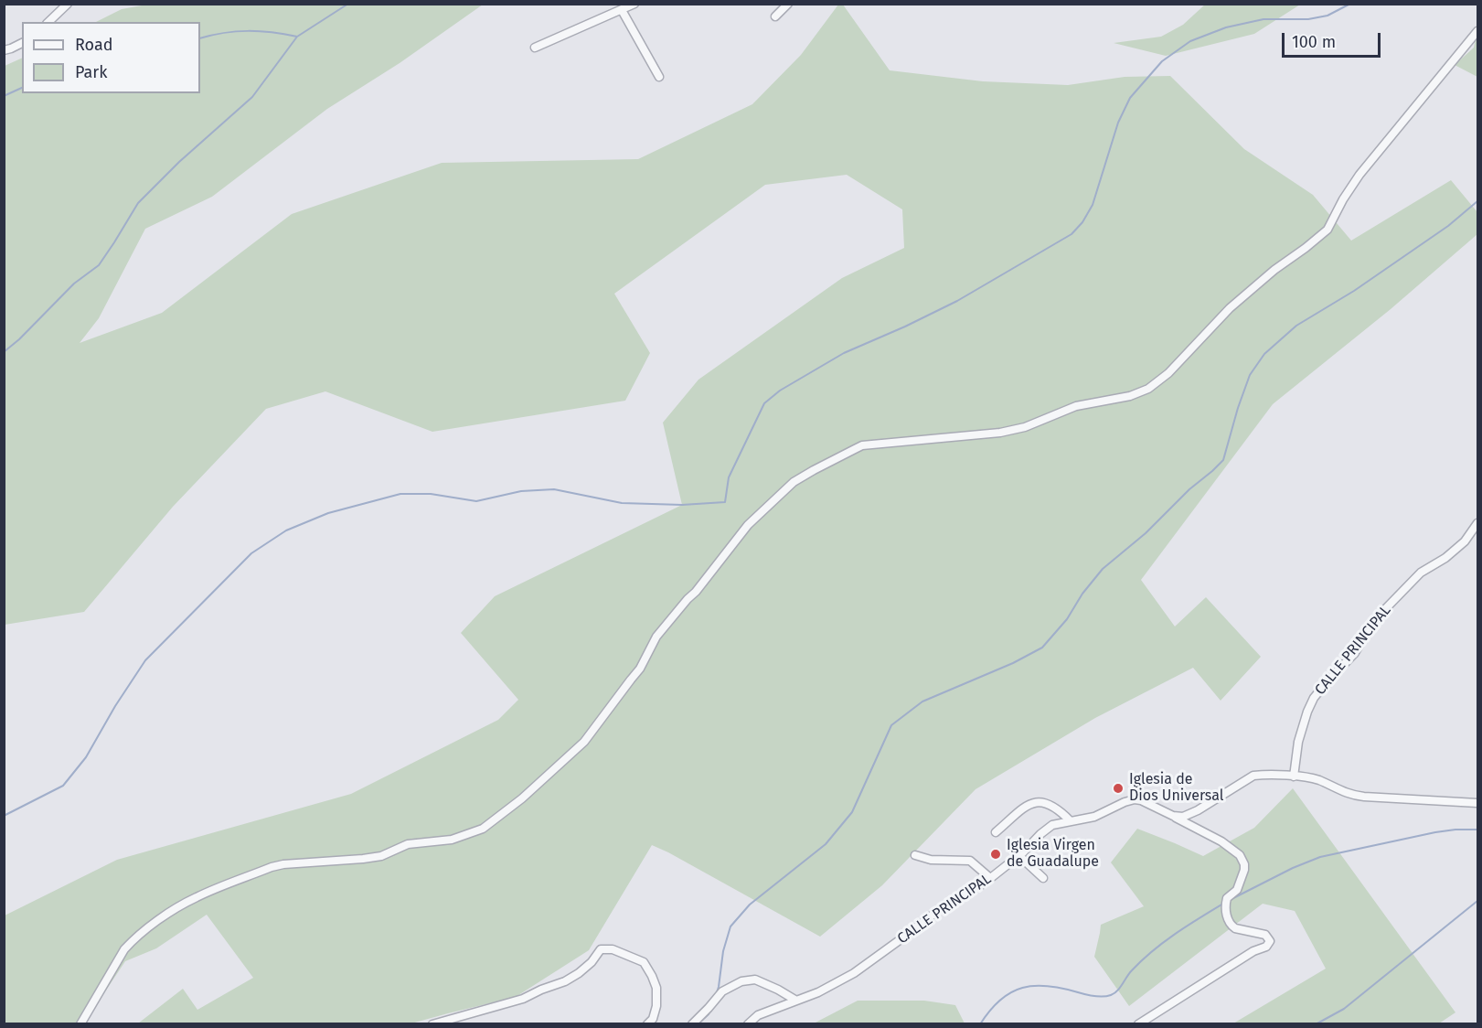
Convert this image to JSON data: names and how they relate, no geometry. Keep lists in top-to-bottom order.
{
  "streets": {
    "street": ["CALLE PRINCIPAL"]
  },
  "places": ["Iglesia de Dios Universal", "Iglesia Virgen de Guadalupe"],
  "legend": ["Road", "Park"],
  "scale_bar": "100 m"
}
